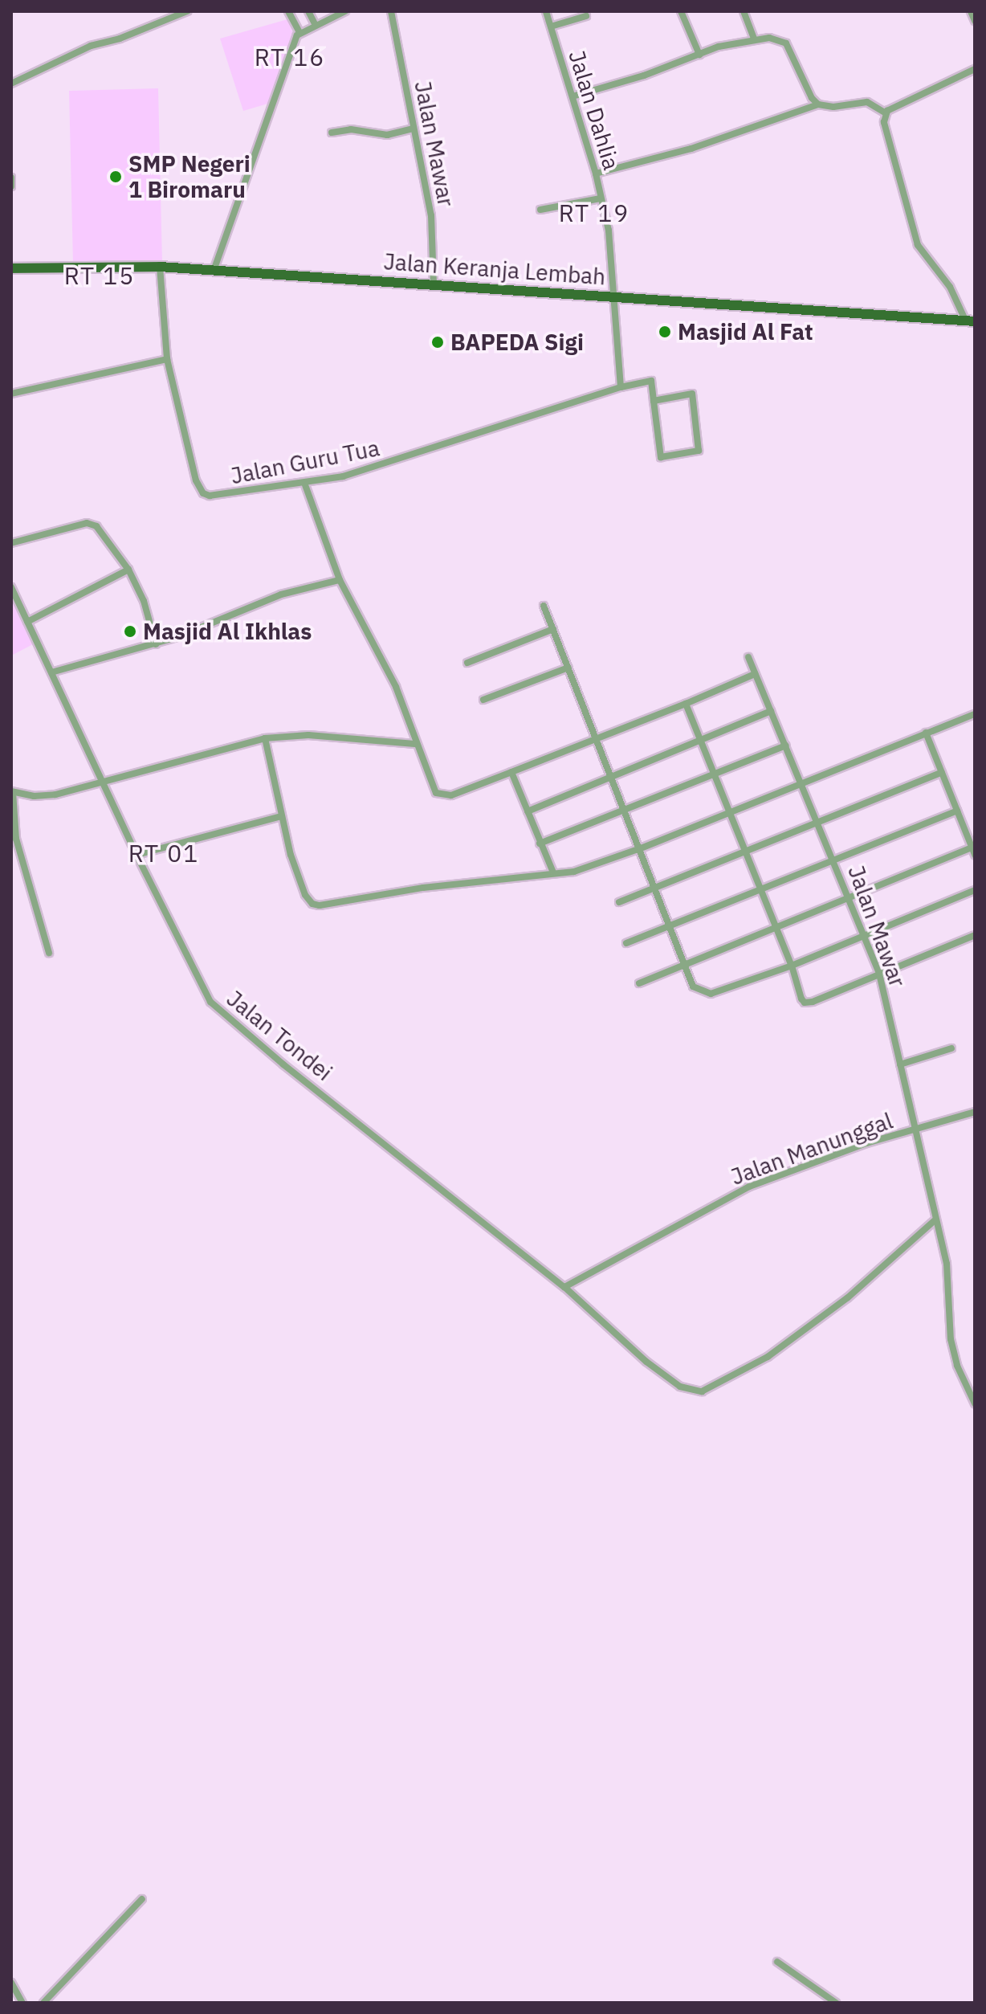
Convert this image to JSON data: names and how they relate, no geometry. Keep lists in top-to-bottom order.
{
  "streets": {
    "main road": ["Jalan Keranja Lembah"],
    "street": [
      "Jalan Dahlia",
      "Jalan Mawar",
      "Jalan Guru Tua",
      "Jalan Tondei",
      "Jalan Manunggal"
    ]
  },
  "crossings": [
    ["Jalan Dahlia", "Jalan Keranja Lembah"],
    ["Jalan Mawar", "Jalan Keranja Lembah"],
    ["Jalan Mawar", "Jalan Tondei"],
    ["Jalan Mawar", "Jalan Manunggal"],
    ["Jalan Keranja Lembah", "Jalan Guru Tua"],
    ["Jalan Tondei", "Jalan Manunggal"]
  ],
  "districts": [
    "RT 16",
    "RT 19",
    "RT 15",
    "RT 01"
  ],
  "places": [
    "SMP Negeri 1 Biromaru",
    "Masjid Al Fat",
    "BAPEDA Sigi",
    "Masjid Al Ikhlas"
  ]
}
